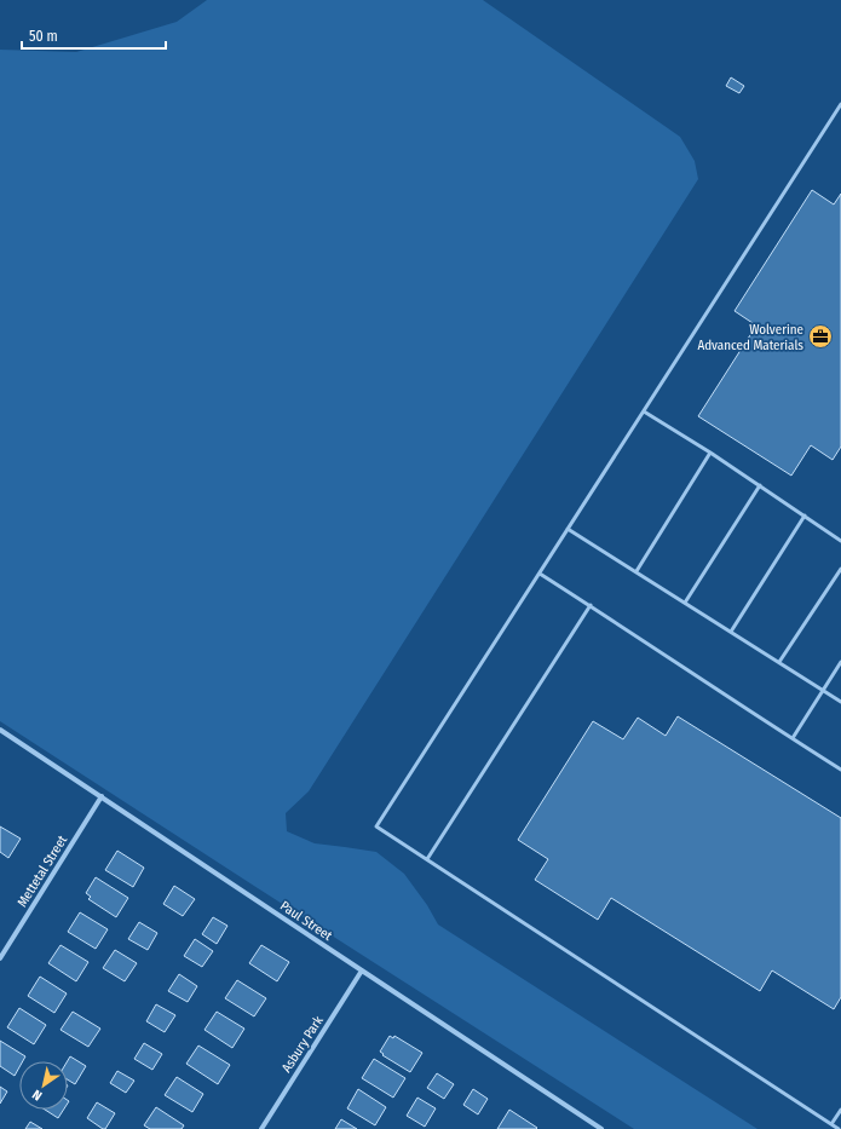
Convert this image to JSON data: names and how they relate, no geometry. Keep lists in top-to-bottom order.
{
  "streets": {
    "street": ["Mettetal Street", "Paul Street", "Asbury Park"]
  },
  "crossings": [
    ["Mettetal Street", "Paul Street"],
    ["Paul Street", "Asbury Park"]
  ],
  "places": {
    "office": ["Wolverine Advanced Materials"]
  },
  "scale_bar": "50 m",
  "north": "bottom left"
}
